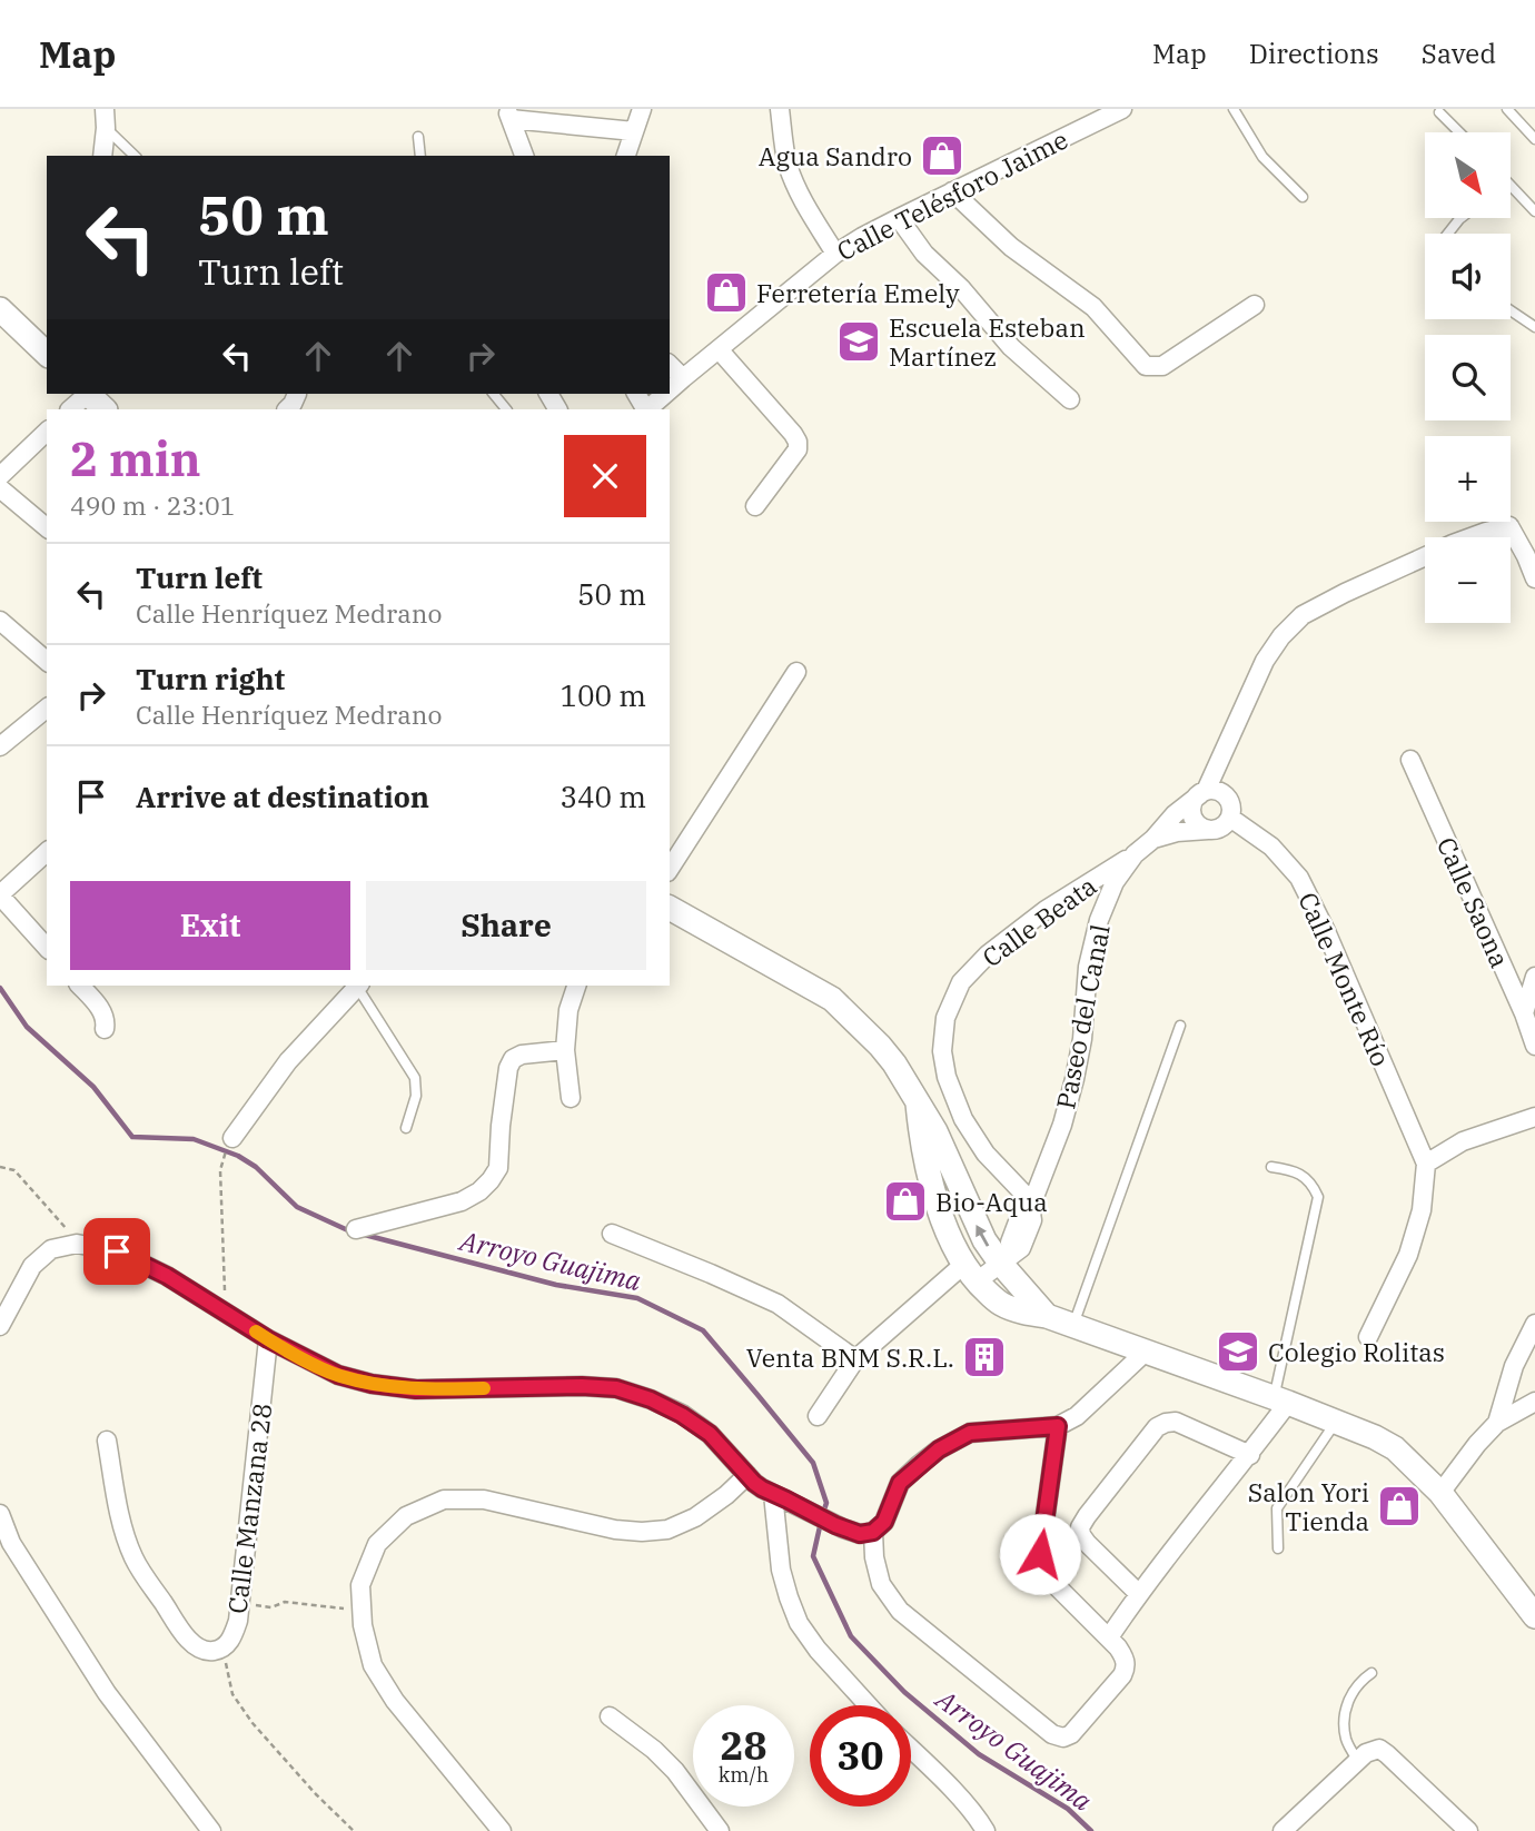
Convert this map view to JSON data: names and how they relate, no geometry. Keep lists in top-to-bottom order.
{
  "streets": {
    "street": [
      "Calle Telésforo Jaime",
      "Calle Saona",
      "Calle Beata",
      "Calle Monte Río",
      "Paseo del Canal",
      "Calle Manzana 28"
    ]
  },
  "crossings": [
    ["Calle Beata", "Paseo del Canal"],
    ["Calle Monte Río", "Paseo del Canal"]
  ],
  "water": ["Arroyo Guajima"],
  "places": {
    "shop": [
      "Agua Sandro",
      "Ferretería Emely",
      "Bio-Aqua",
      "Salon Yori Tienda"
    ],
    "school or university": ["Escuela Esteban Martínez", "Colegio Rolitas"],
    "building": ["Venta BNM S.R.L."]
  },
  "north": "bottom right",
  "page": {
    "header": "Map",
    "nav": ["Map", "Directions", "Saved"],
    "map_buttons": ["+", "−"],
    "turn": ["50 m", "Turn left"],
    "heading": ["2 min", "490 m · 23:01"],
    "list": [
      {
        "name": "Turn left",
        "note": "Calle Henríquez Medrano",
        "value": "50 m"
      },
      {
        "name": "Turn right",
        "note": "Calle Henríquez Medrano",
        "value": "100 m"
      },
      {
        "name": "Arrive at destination",
        "value": "340 m"
      }
    ],
    "buttons": ["Exit", "Share"],
    "speed": "28 km/h",
    "limit": "30"
  }
}
